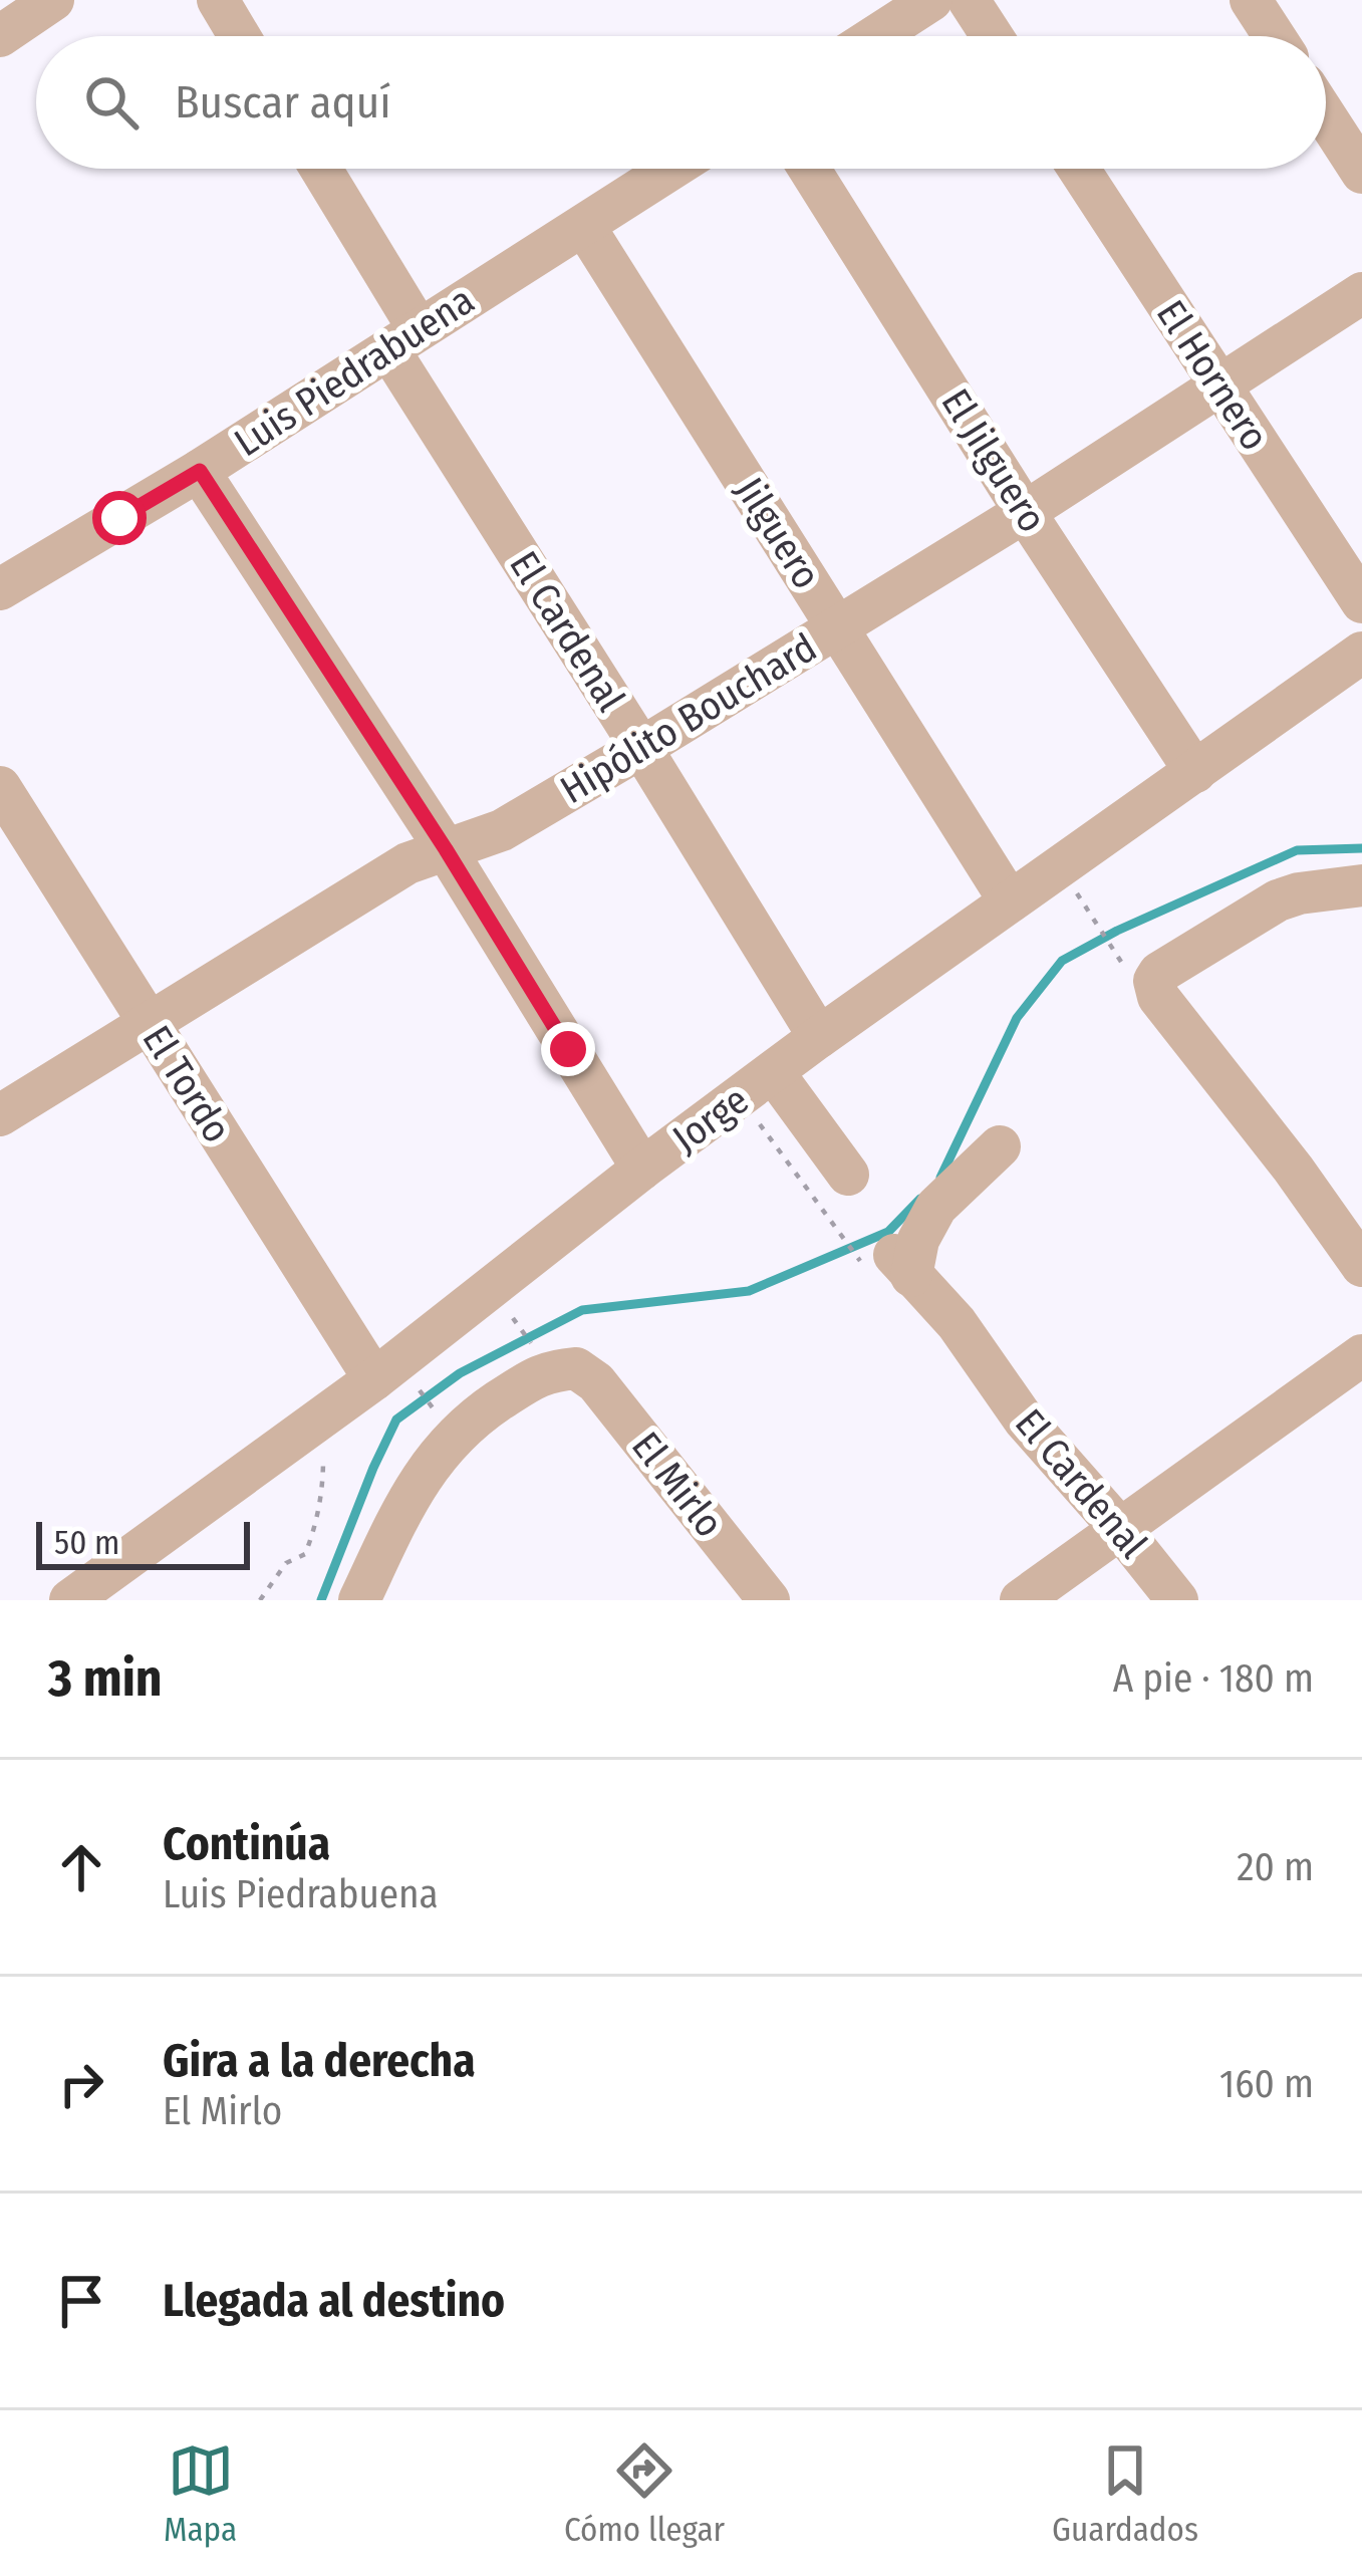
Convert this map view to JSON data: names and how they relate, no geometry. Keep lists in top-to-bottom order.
{
  "streets": {
    "street": [
      "Luis Piedrabuena",
      "El Hornero",
      "El Jilguero",
      "Jilguero",
      "El Cardenal",
      "Hipólito Bouchard",
      "El Tordo",
      "Jorge",
      "El Mirlo"
    ]
  },
  "crossings": [
    ["Luis Piedrabuena", "Jilguero"],
    ["Luis Piedrabuena", "El Cardenal"],
    ["El Hornero", "Hipólito Bouchard"],
    ["El Jilguero", "Hipólito Bouchard"],
    ["El Jilguero", "Jorge"],
    ["Jilguero", "Hipólito Bouchard"],
    ["Jilguero", "Jorge"],
    ["El Cardenal", "Hipólito Bouchard"],
    ["El Cardenal", "Jorge"],
    ["Hipólito Bouchard", "El Tordo"],
    ["El Tordo", "Jorge"]
  ],
  "scale_bar": "50 m",
  "page": {
    "search": "Buscar aquí",
    "scale": "50 m",
    "heading": ["3 min", "A pie · 180 m"],
    "list": [
      ["Continúa", "Luis Piedrabuena", "20 m"],
      ["Gira a la derecha", "El Mirlo", "160 m"],
      "Llegada al destino"
    ],
    "nav": ["Mapa", "Cómo llegar", "Guardados"]
  }
}
